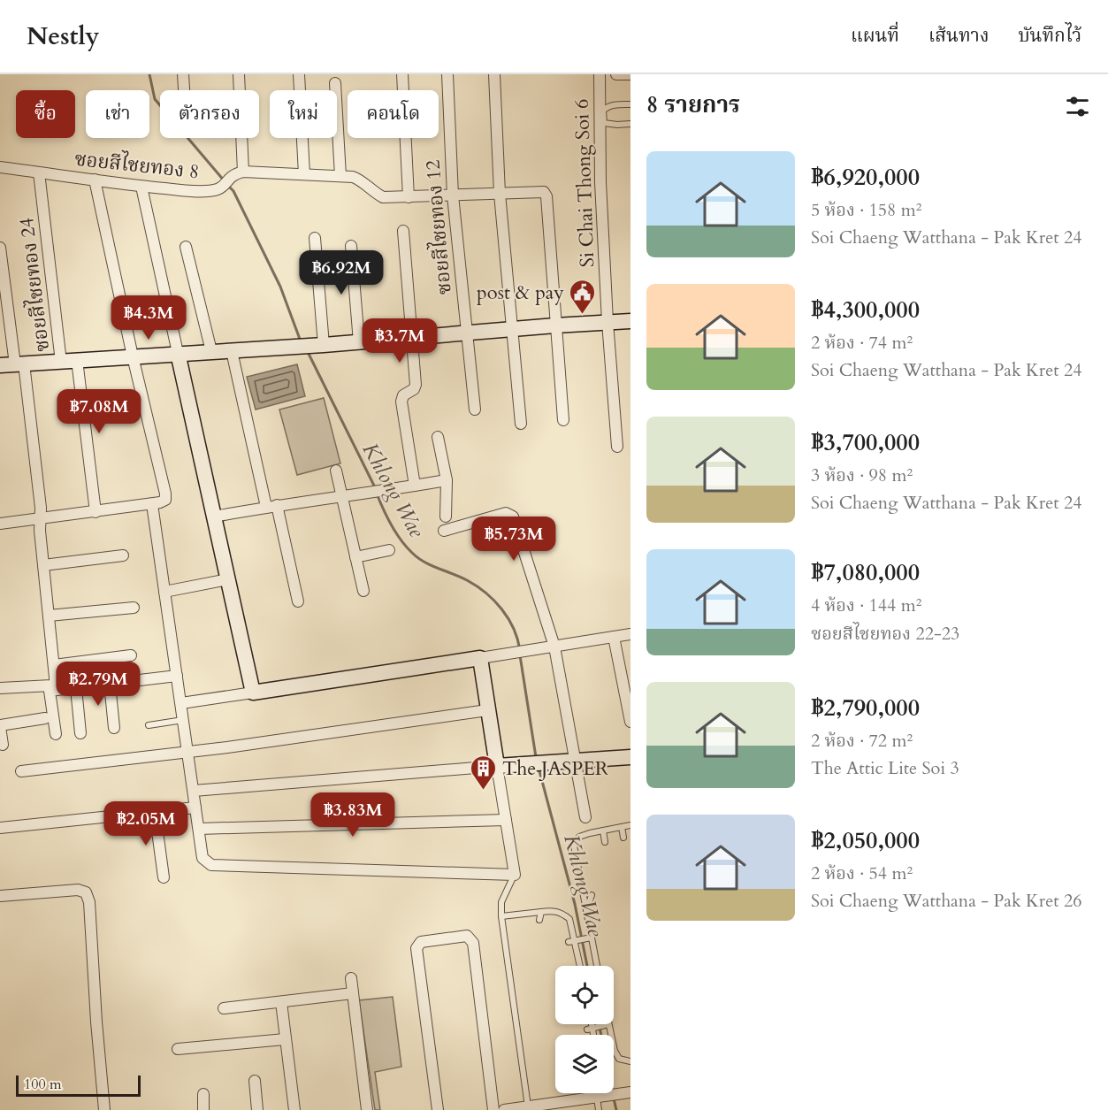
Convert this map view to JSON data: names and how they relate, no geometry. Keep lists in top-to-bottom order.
{
  "streets": {
    "street": [
      "ซอยสีไชยทอง 8",
      "Si Chai Thong Soi 6",
      "ซอยสีไชยทอง 12",
      "ซอยสีไชยทอง 24"
    ]
  },
  "crossings": [
    ["ซอยสีไชยทอง 8", "ซอยสีไชยทอง 12"],
    ["ซอยสีไชยทอง 8", "ซอยสีไชยทอง 24"]
  ],
  "water": ["Khlong Wae"],
  "places": {
    "public building": ["post & pay"],
    "building": ["The JASPER"]
  },
  "scale_bar": "100 m",
  "page": {
    "header": "Nestly",
    "nav": ["แผนที่", "เส้นทาง", "บันทึกไว้"],
    "heading": "8 รายการ",
    "chip": [
      "ซื้อ",
      "เช่า",
      "ตัวกรอง",
      "ใหม่",
      "คอนโด"
    ],
    "list": [
      {
        "name": "฿6,920,000",
        "note": "5 ห้อง · 158 m² · Soi Chaeng Watthana - Pak Kret 24"
      },
      {
        "name": "฿4,300,000",
        "note": "2 ห้อง · 74 m² · Soi Chaeng Watthana - Pak Kret 24"
      },
      {
        "name": "฿3,700,000",
        "note": "3 ห้อง · 98 m² · Soi Chaeng Watthana - Pak Kret 24"
      },
      {
        "name": "฿7,080,000",
        "note": "4 ห้อง · 144 m² · ซอยสีไชยทอง 22-23"
      },
      {
        "name": "฿2,790,000",
        "note": "2 ห้อง · 72 m² · The Attic Lite Soi 3"
      },
      {
        "name": "฿2,050,000",
        "note": "2 ห้อง · 54 m² · Soi Chaeng Watthana - Pak Kret 26"
      }
    ],
    "price": [
      "฿6.92M",
      "฿4.3M",
      "฿3.7M",
      "฿7.08M",
      "฿5.73M",
      "฿2.79M",
      "฿3.83M",
      "฿2.05M"
    ],
    "scale": "100 m"
  }
}
